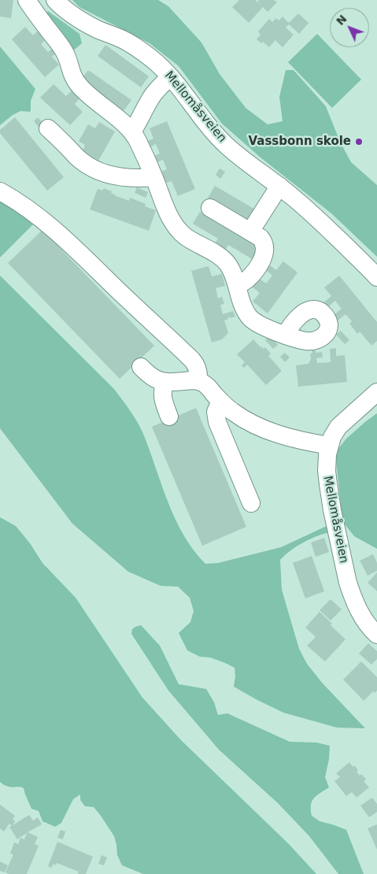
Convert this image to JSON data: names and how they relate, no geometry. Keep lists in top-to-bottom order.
{
  "streets": {
    "street": ["Mellomåsveien"]
  },
  "places": ["Vassbonn skole"],
  "north": "top left"
}
